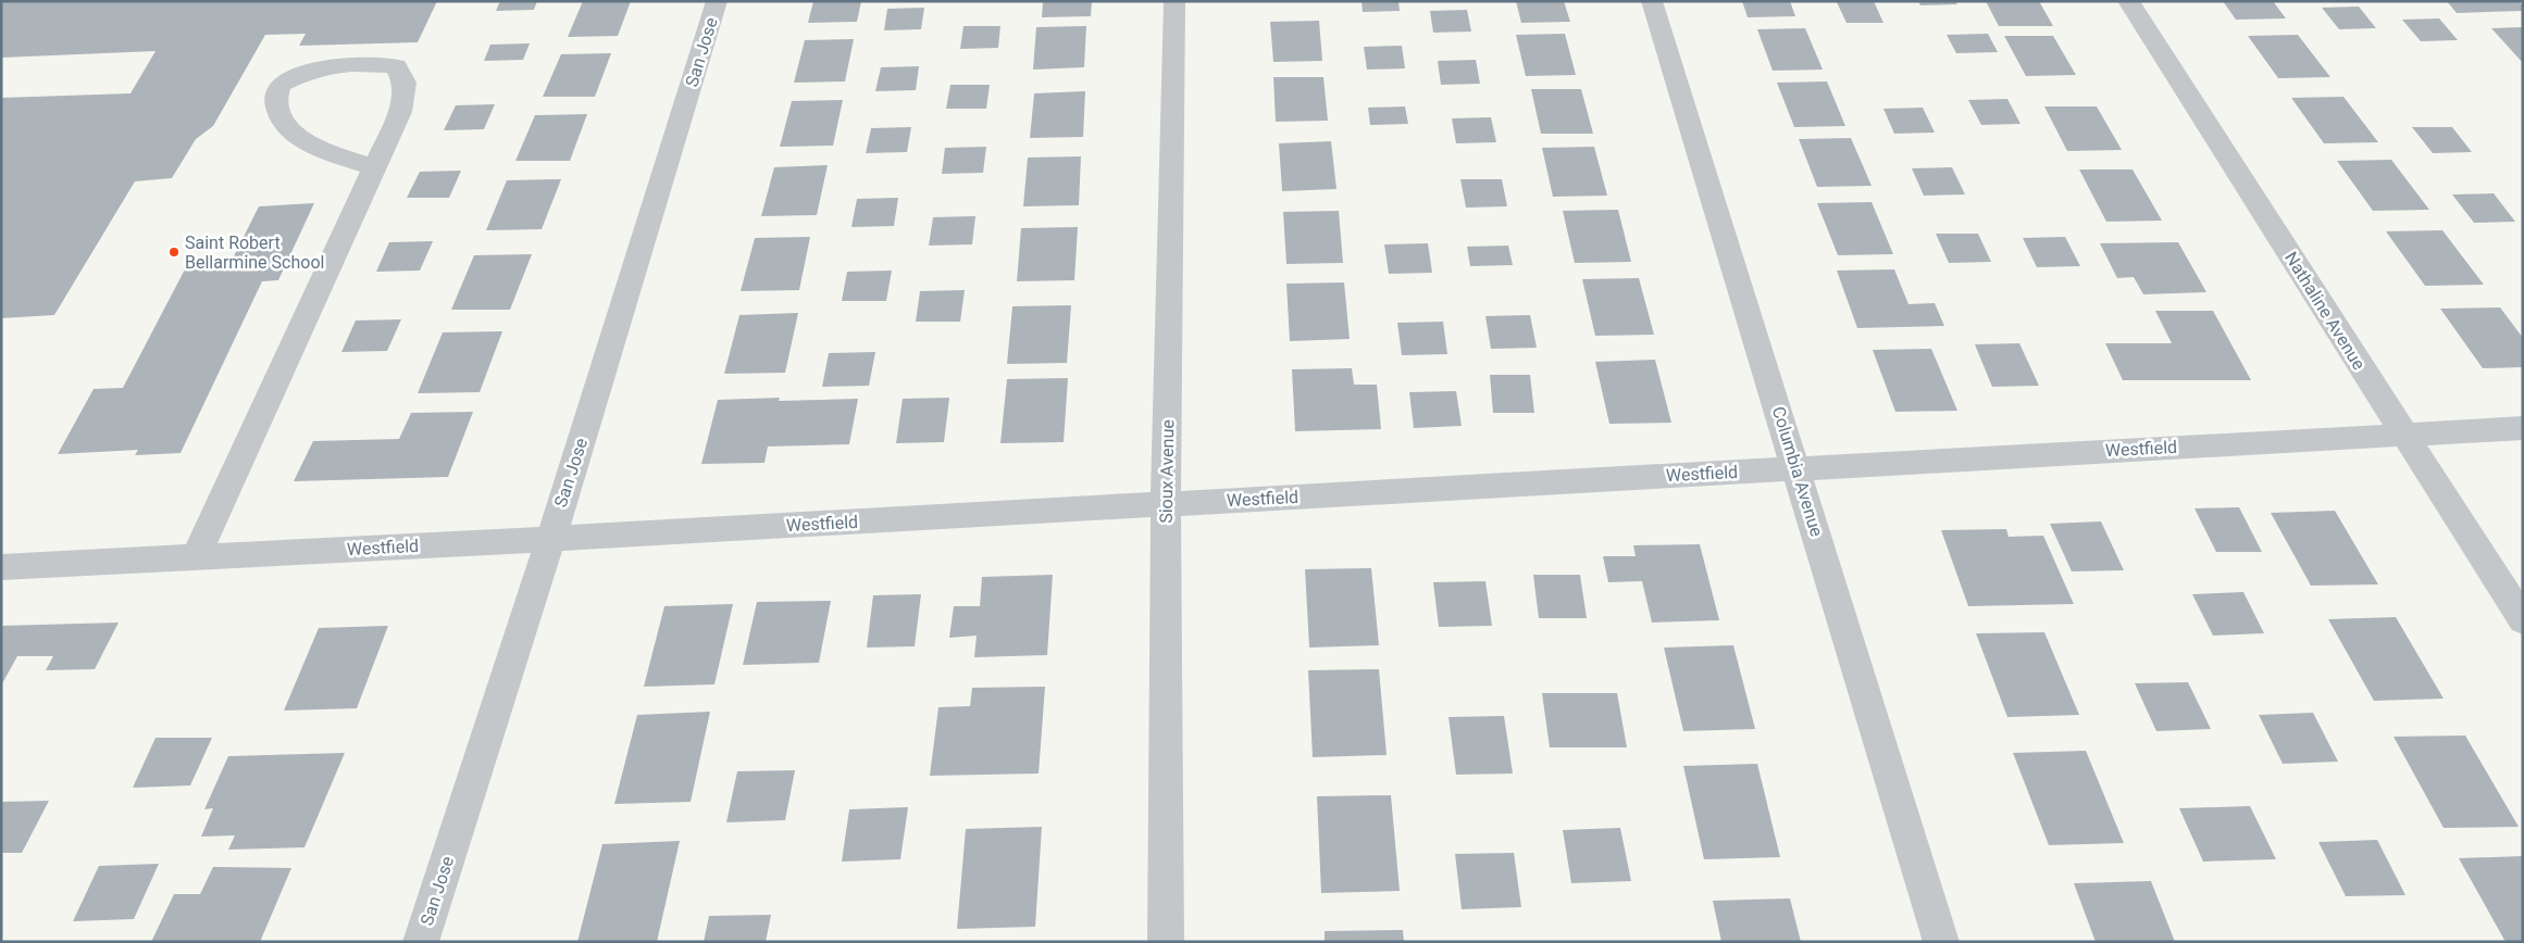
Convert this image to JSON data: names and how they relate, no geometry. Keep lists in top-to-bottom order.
{
  "streets": {
    "street": [
      "San Jose",
      "Nathaline Avenue",
      "Westfield",
      "Sioux Avenue",
      "Columbia Avenue"
    ]
  },
  "crossings": [
    ["San Jose", "Westfield"],
    ["Nathaline Avenue", "Westfield"],
    ["Westfield", "Sioux Avenue"],
    ["Westfield", "Columbia Avenue"]
  ],
  "places": ["Saint Robert Bellarmine School"]
}
